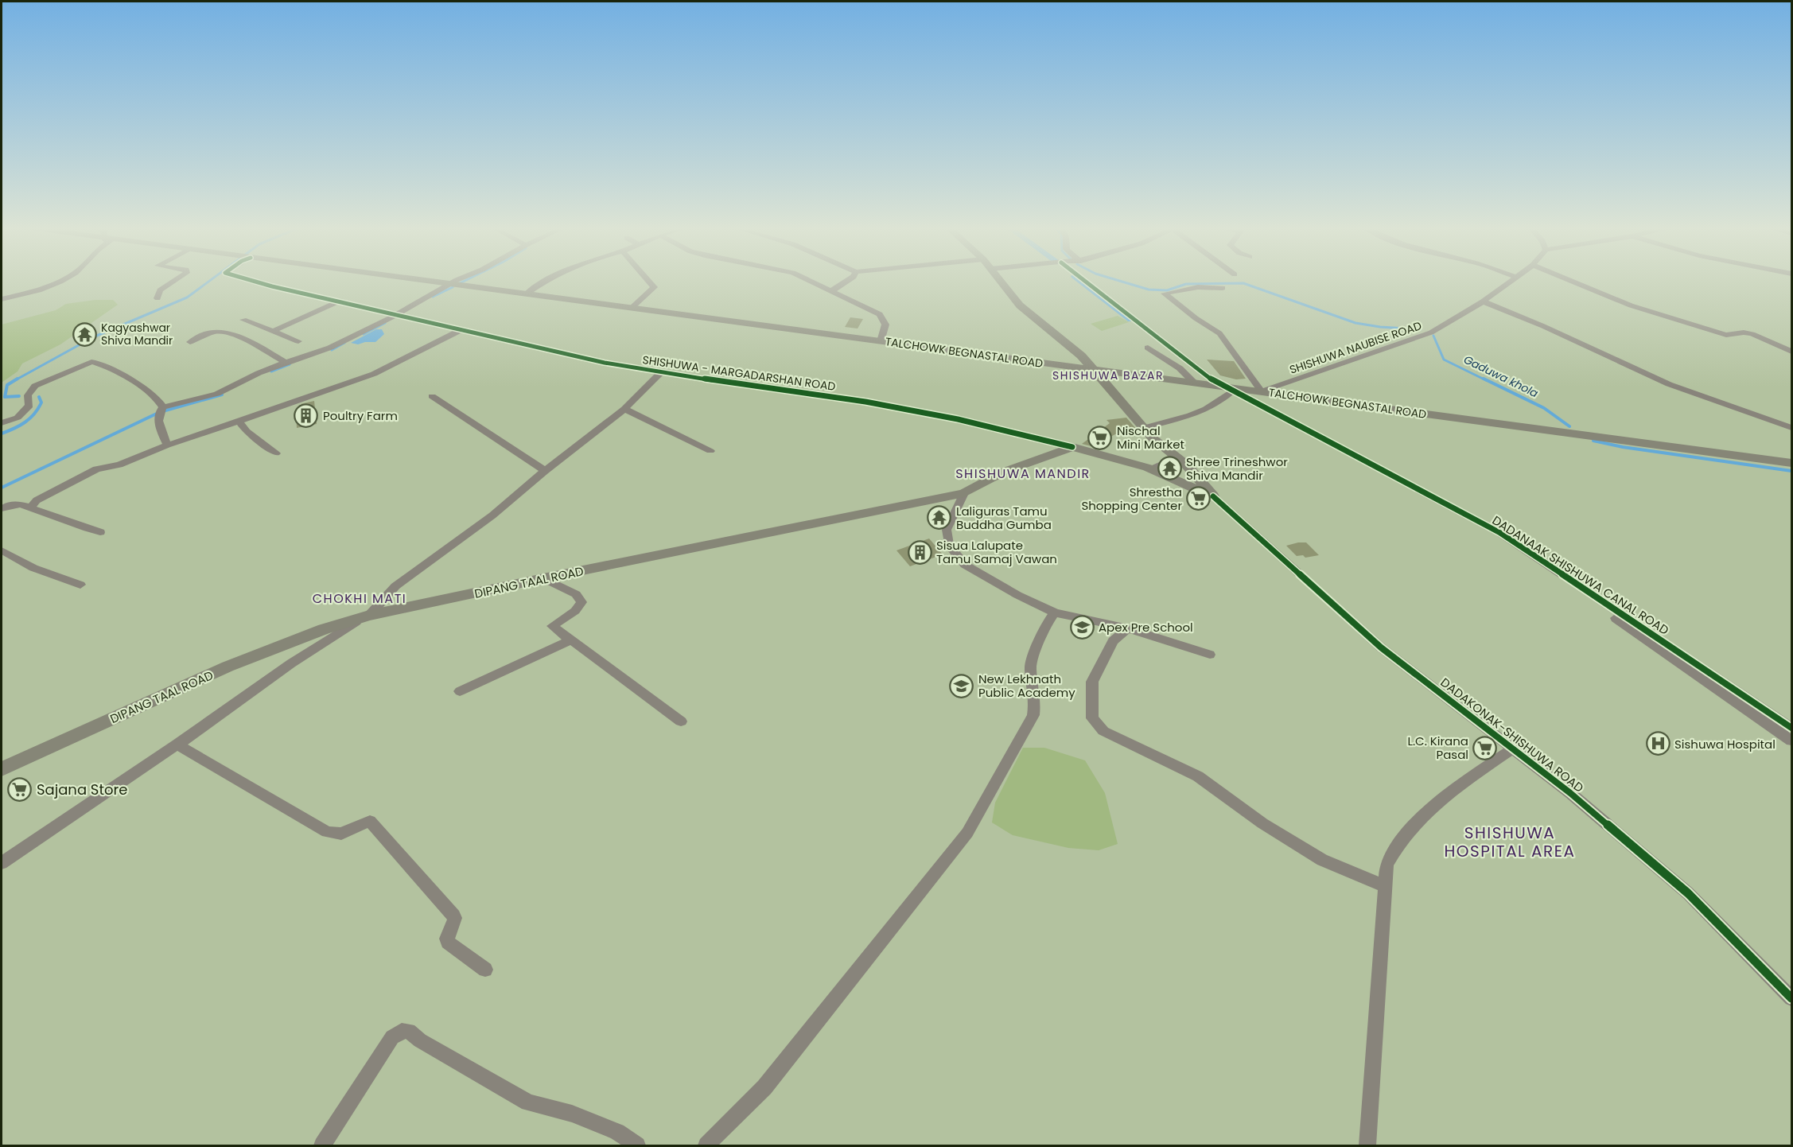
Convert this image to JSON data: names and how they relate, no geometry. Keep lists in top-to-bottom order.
{
  "streets": {
    "main road": ["TALCHOWK BEGNASTAL ROAD", "DIPANG TAAL ROAD"],
    "street": [
      "SHISHUWA NAUBISE ROAD",
      "SHISHUWA - MARGADARSHAN ROAD",
      "DADANAAK SHISHUWA CANAL ROAD",
      "DADAKONAK-SHISHUWA ROAD"
    ]
  },
  "crossings": [
    ["SHISHUWA NAUBISE ROAD", "TALCHOWK BEGNASTAL ROAD"],
    ["TALCHOWK BEGNASTAL ROAD", "DADANAAK SHISHUWA CANAL ROAD"],
    ["SHISHUWA - MARGADARSHAN ROAD", "DIPANG TAAL ROAD"]
  ],
  "districts": [
    "SHISHUWA BAZAR",
    "SHISHUWA MANDIR",
    "CHOKHI MATI",
    "SHISHUWA HOSPITAL AREA"
  ],
  "water": ["Gaduwa khola"],
  "places": {
    "temple": ["Kagyashwar Shiva Mandir", "Shree Trineshwor Shiva Mandir", "Laliguras Tamu Buddha Gumba"],
    "building": ["Poultry Farm", "Sisua Lalupate Tamu Samaj Vawan"],
    "supermarket": [
      "Nischal Mini Market",
      "Shrestha Shopping Center",
      "L.C. Kirana Pasal",
      "Sajana Store"
    ],
    "school or university": ["Apex Pre School", "New Lekhnath Public Academy"],
    "hospital": ["Sishuwa Hospital"]
  }
}
